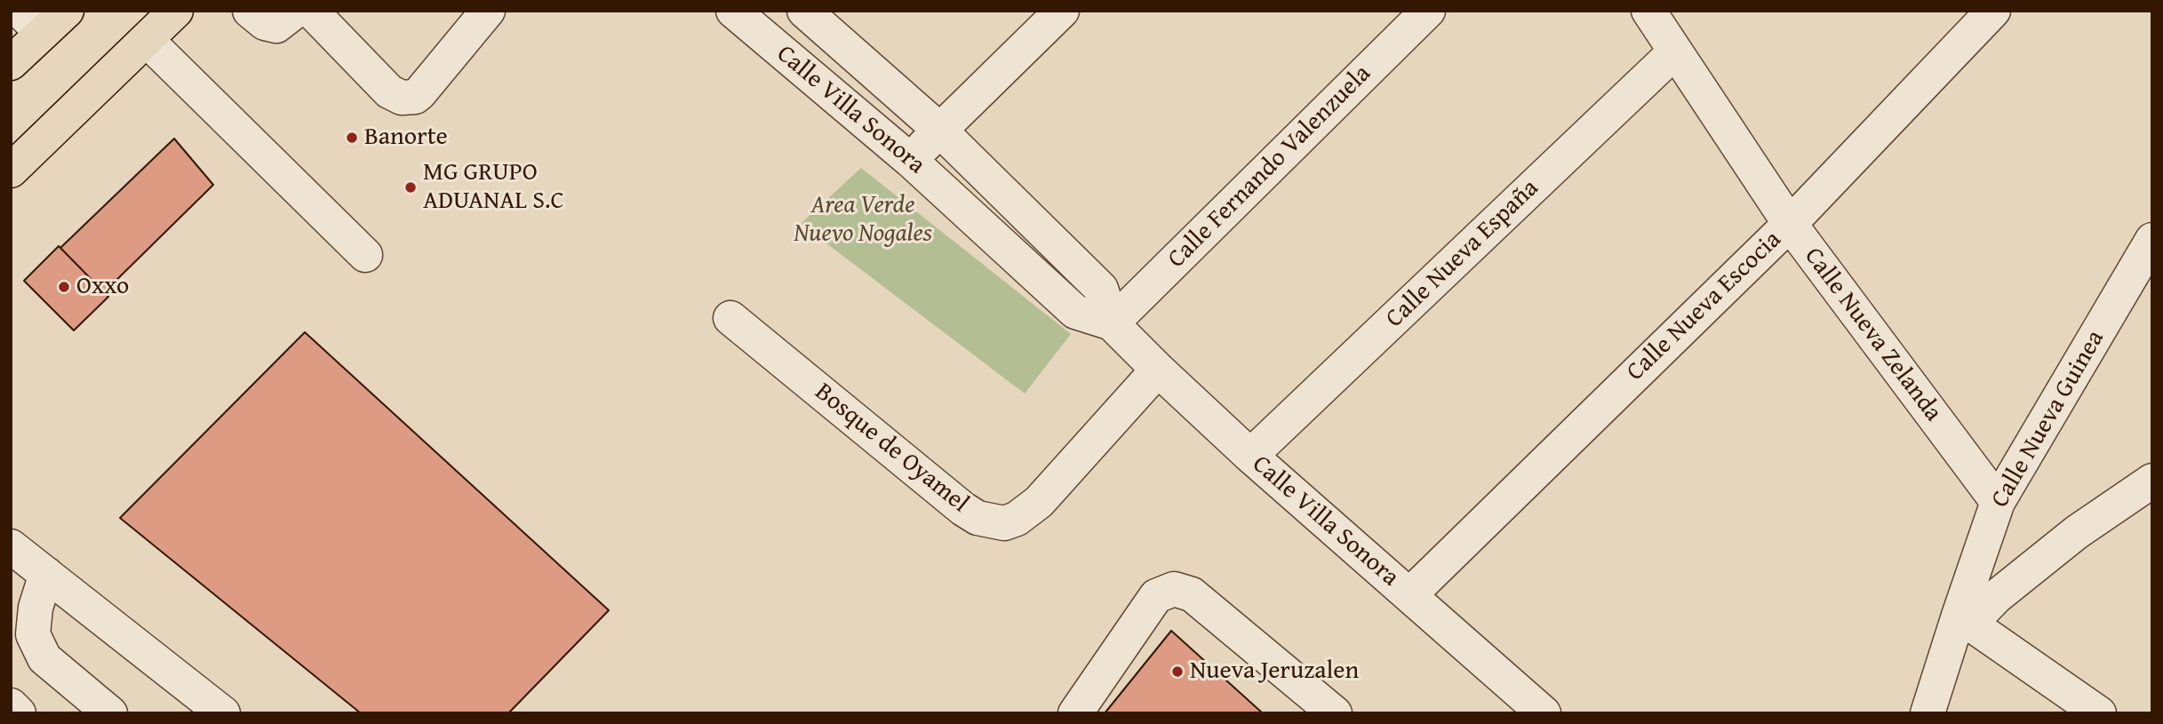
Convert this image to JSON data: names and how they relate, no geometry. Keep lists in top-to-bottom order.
{
  "streets": {
    "street": [
      "Calle Villa Sonora",
      "Calle Fernando Valenzuela",
      "Calle Nueva España",
      "Calle Nueva Escocia",
      "Calle Nueva Zelanda",
      "Calle Nueva Guinea",
      "Bosque de Oyamel"
    ]
  },
  "crossings": [
    ["Calle Villa Sonora", "Calle Fernando Valenzuela"],
    ["Calle Villa Sonora", "Calle Nueva España"],
    ["Calle Villa Sonora", "Calle Nueva Escocia"],
    ["Calle Villa Sonora", "Bosque de Oyamel"],
    ["Calle Nueva España", "Calle Nueva Zelanda"],
    ["Calle Nueva Escocia", "Calle Nueva Zelanda"],
    ["Calle Nueva Zelanda", "Calle Nueva Guinea"]
  ],
  "parks": ["Area Verde Nuevo Nogales"],
  "places": [
    "Banorte",
    "MG GRUPO ADUANAL S.C",
    "Oxxo",
    "Nueva Jeruzalen"
  ]
}
